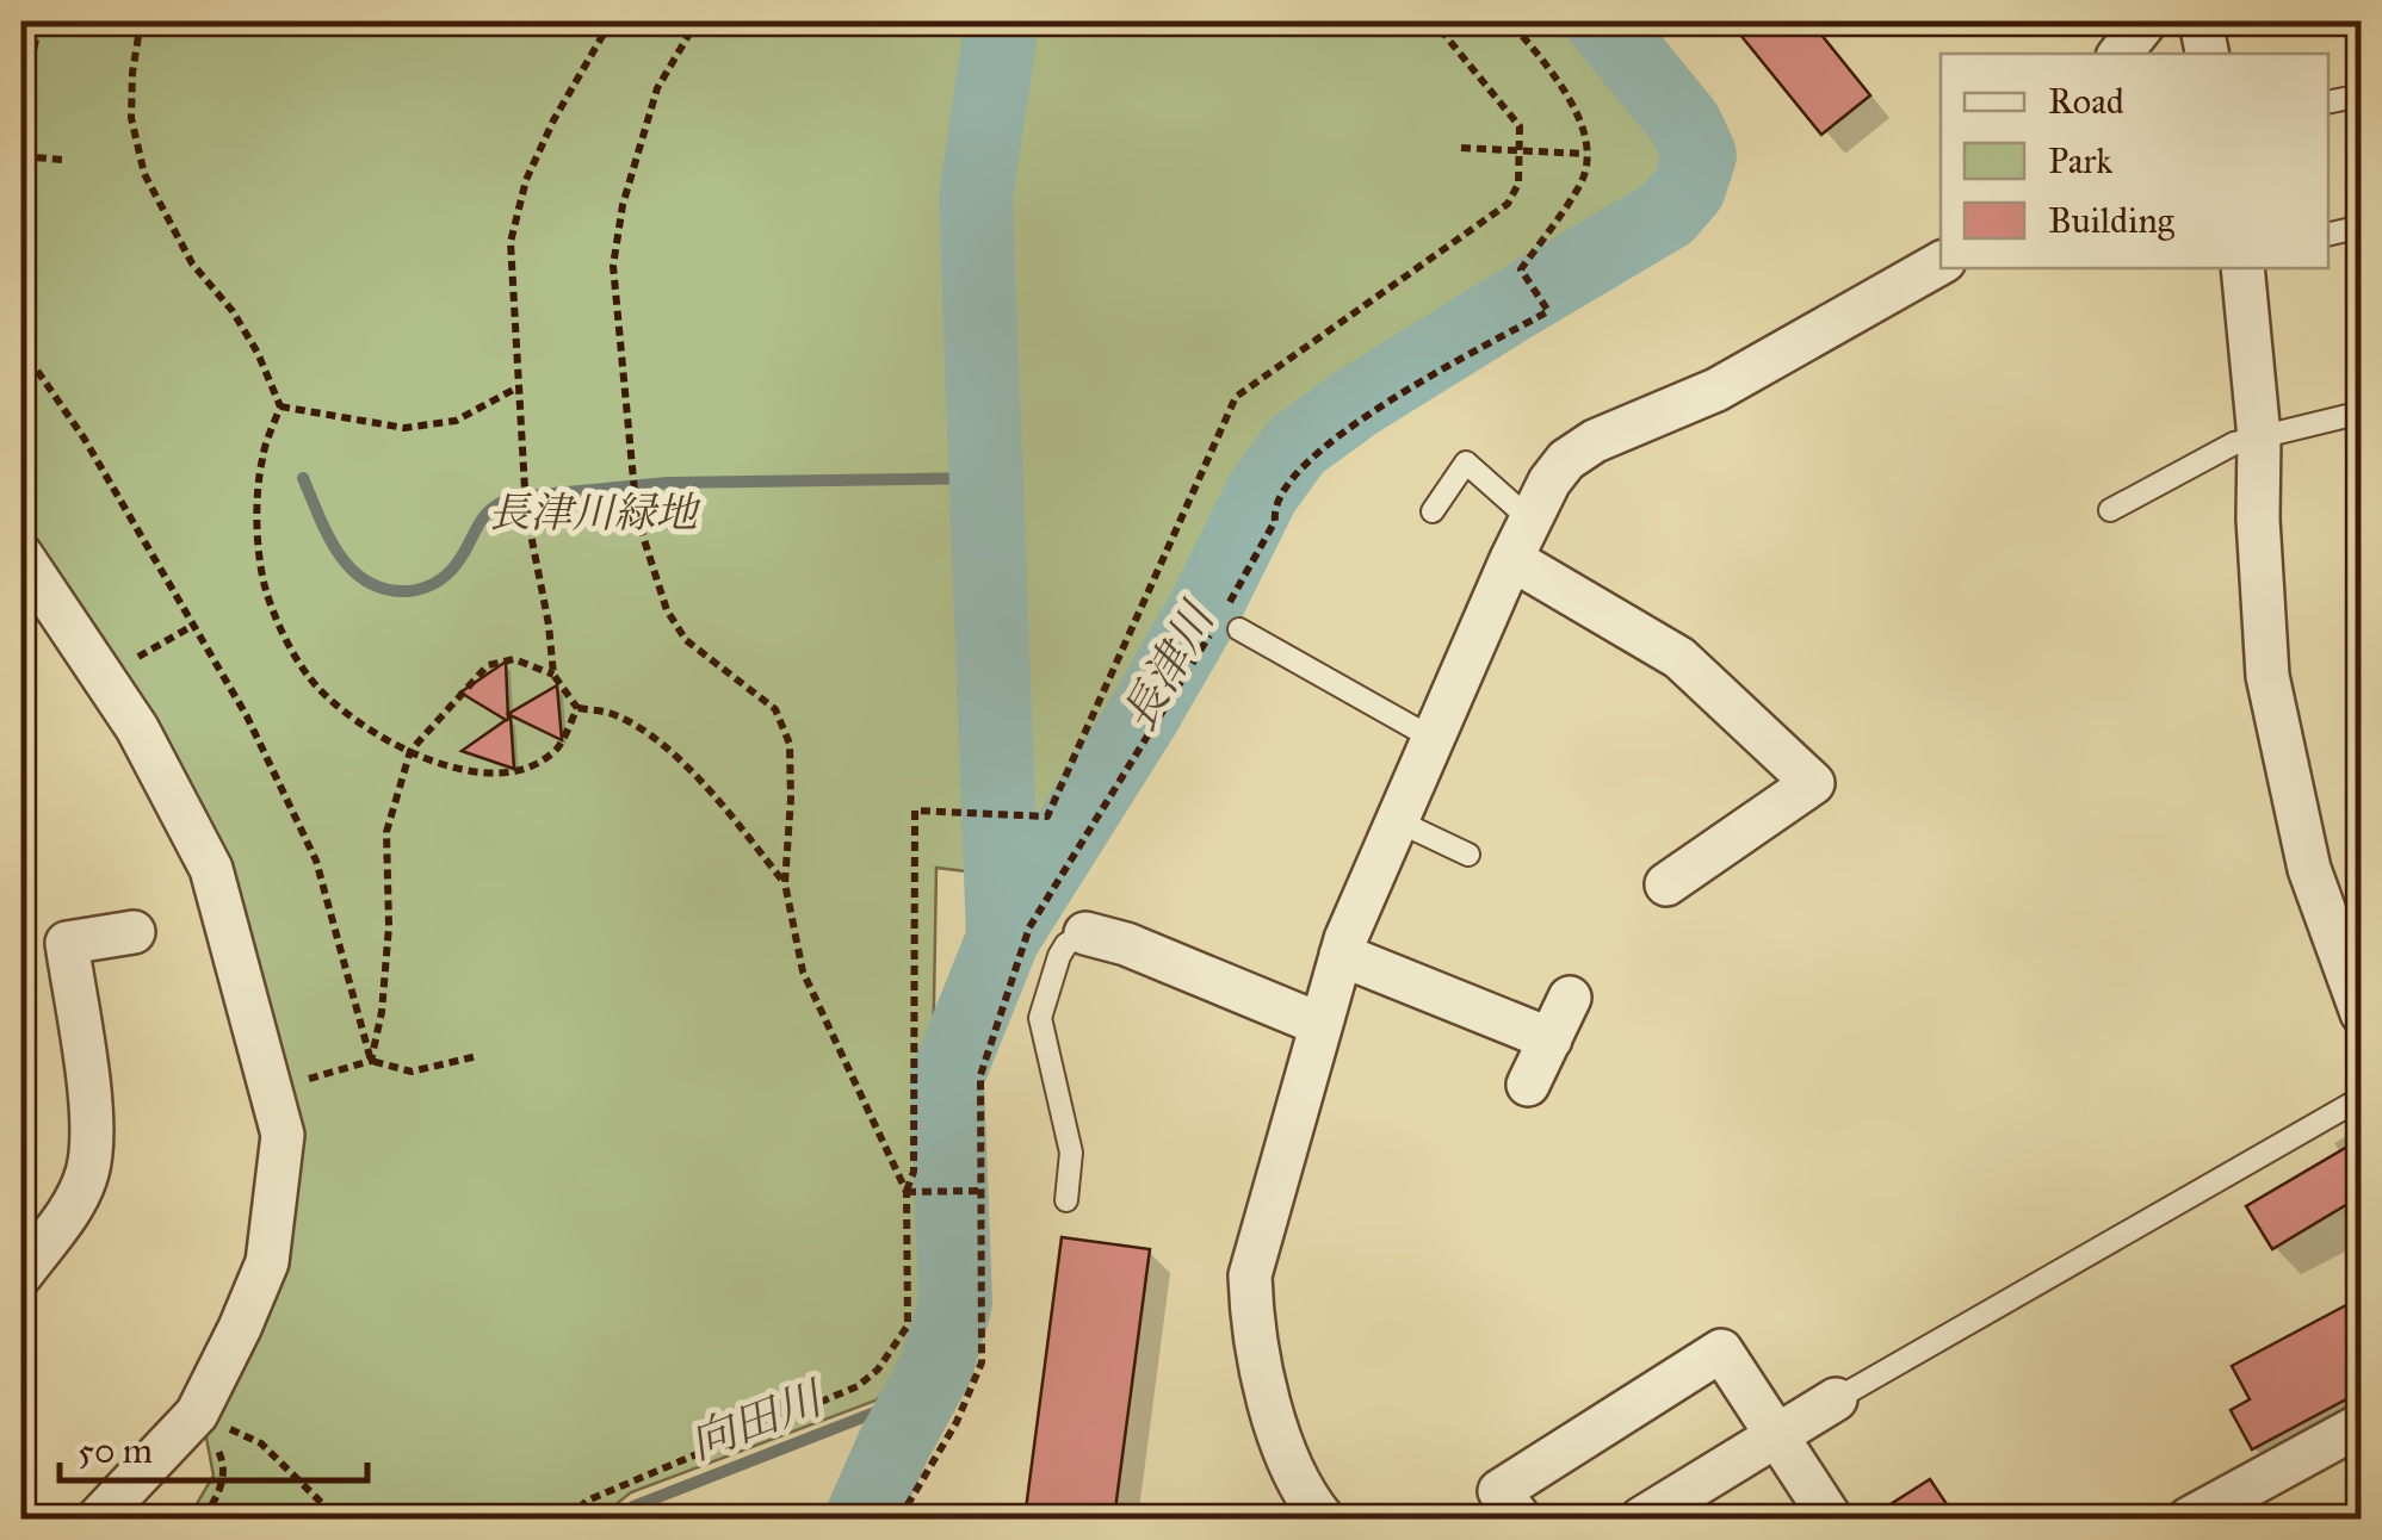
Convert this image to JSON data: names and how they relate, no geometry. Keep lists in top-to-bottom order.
{
  "water": ["長津川", "向田川"],
  "parks": ["長津川緑地"],
  "legend": ["Road", "Park", "Building"],
  "scale_bar": "50 m"
}
